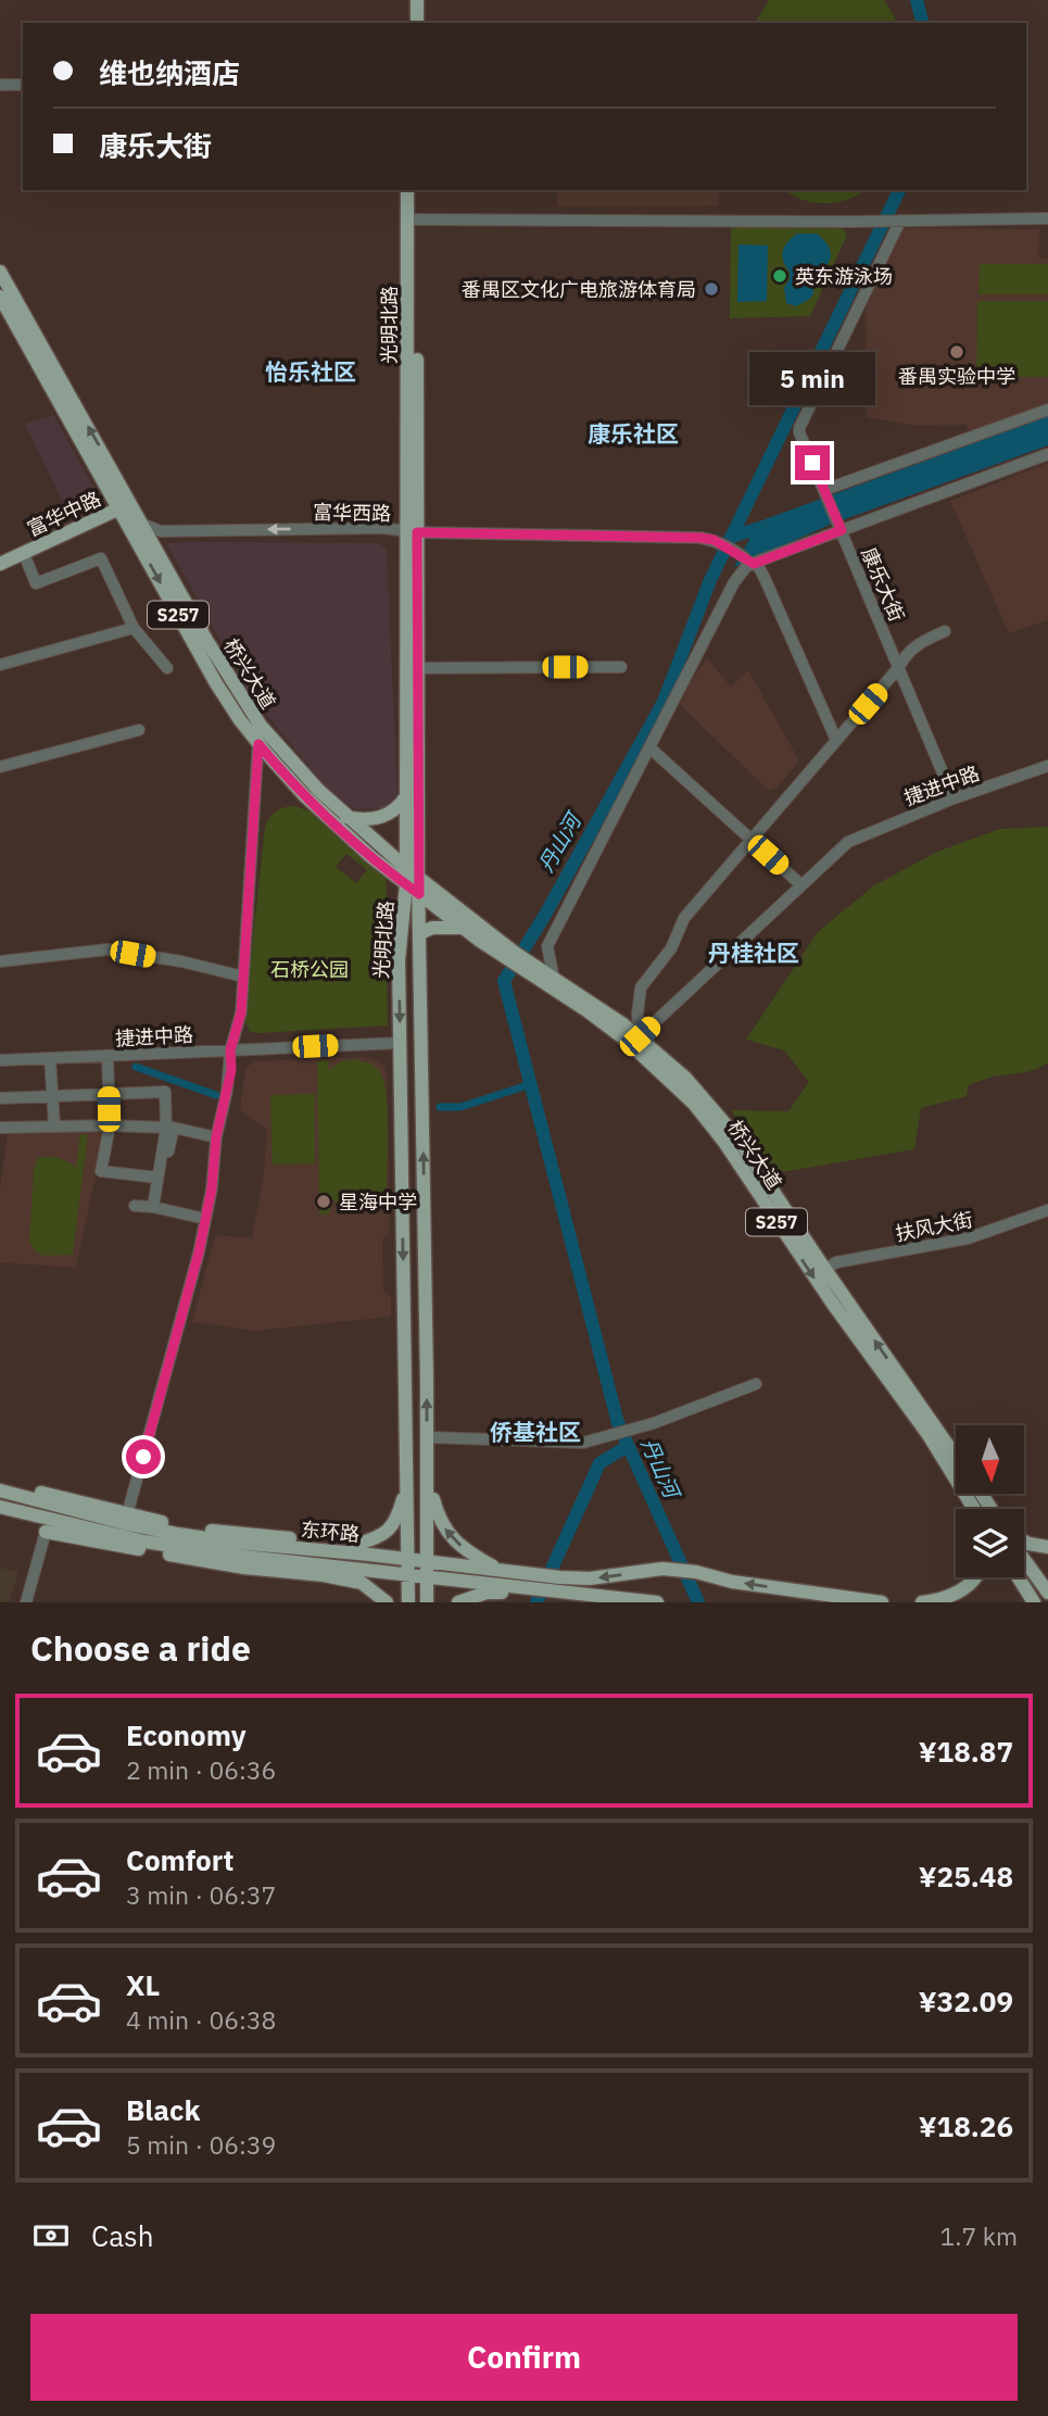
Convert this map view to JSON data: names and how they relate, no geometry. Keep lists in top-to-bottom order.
{
  "streets": {
    "main road": [
      "光明北路",
      "富华中路",
      "S257",
      "桥兴大道",
      "东环路"
    ],
    "street": [
      "富华西路",
      "康乐大街",
      "捷进中路",
      "扶风大街"
    ]
  },
  "crossings": [
    ["光明北路", "富华西路"],
    ["光明北路", "S257"],
    ["光明北路", "桥兴大道"],
    ["光明北路", "捷进中路"],
    ["光明北路", "东环路"],
    ["富华西路", "富华中路"],
    ["富华西路", "桥兴大道"],
    ["富华中路", "桥兴大道"],
    ["康乐大街", "捷进中路"],
    ["S257", "桥兴大道"],
    ["桥兴大道", "捷进中路"],
    ["桥兴大道", "扶风大街"]
  ],
  "one_way": ["富华西路"],
  "districts": [
    "怡乐社区",
    "康乐社区",
    "丹桂社区",
    "侨基社区"
  ],
  "water": ["丹山河"],
  "parks": ["石桥公园"],
  "places": [
    "英东游泳场",
    "番禺区文化广电旅游体育局",
    "番禺实验中学",
    "星海中学"
  ],
  "north": "bottom",
  "page": {
    "banner": ["维也纳酒店", "康乐大街"],
    "bubble": "5 min",
    "heading": "Choose a ride",
    "list": [
      {
        "name": "Economy",
        "note": "2 min · 06:36",
        "value": "¥18.87"
      },
      {
        "name": "Comfort",
        "note": "3 min · 06:37",
        "value": "¥25.48"
      },
      {
        "name": "XL",
        "note": "4 min · 06:38",
        "value": "¥32.09"
      },
      {
        "name": "Black",
        "note": "5 min · 06:39",
        "value": "¥18.26"
      }
    ],
    "pay": ["Cash", "1.7 km"],
    "buttons": "Confirm"
  }
}
